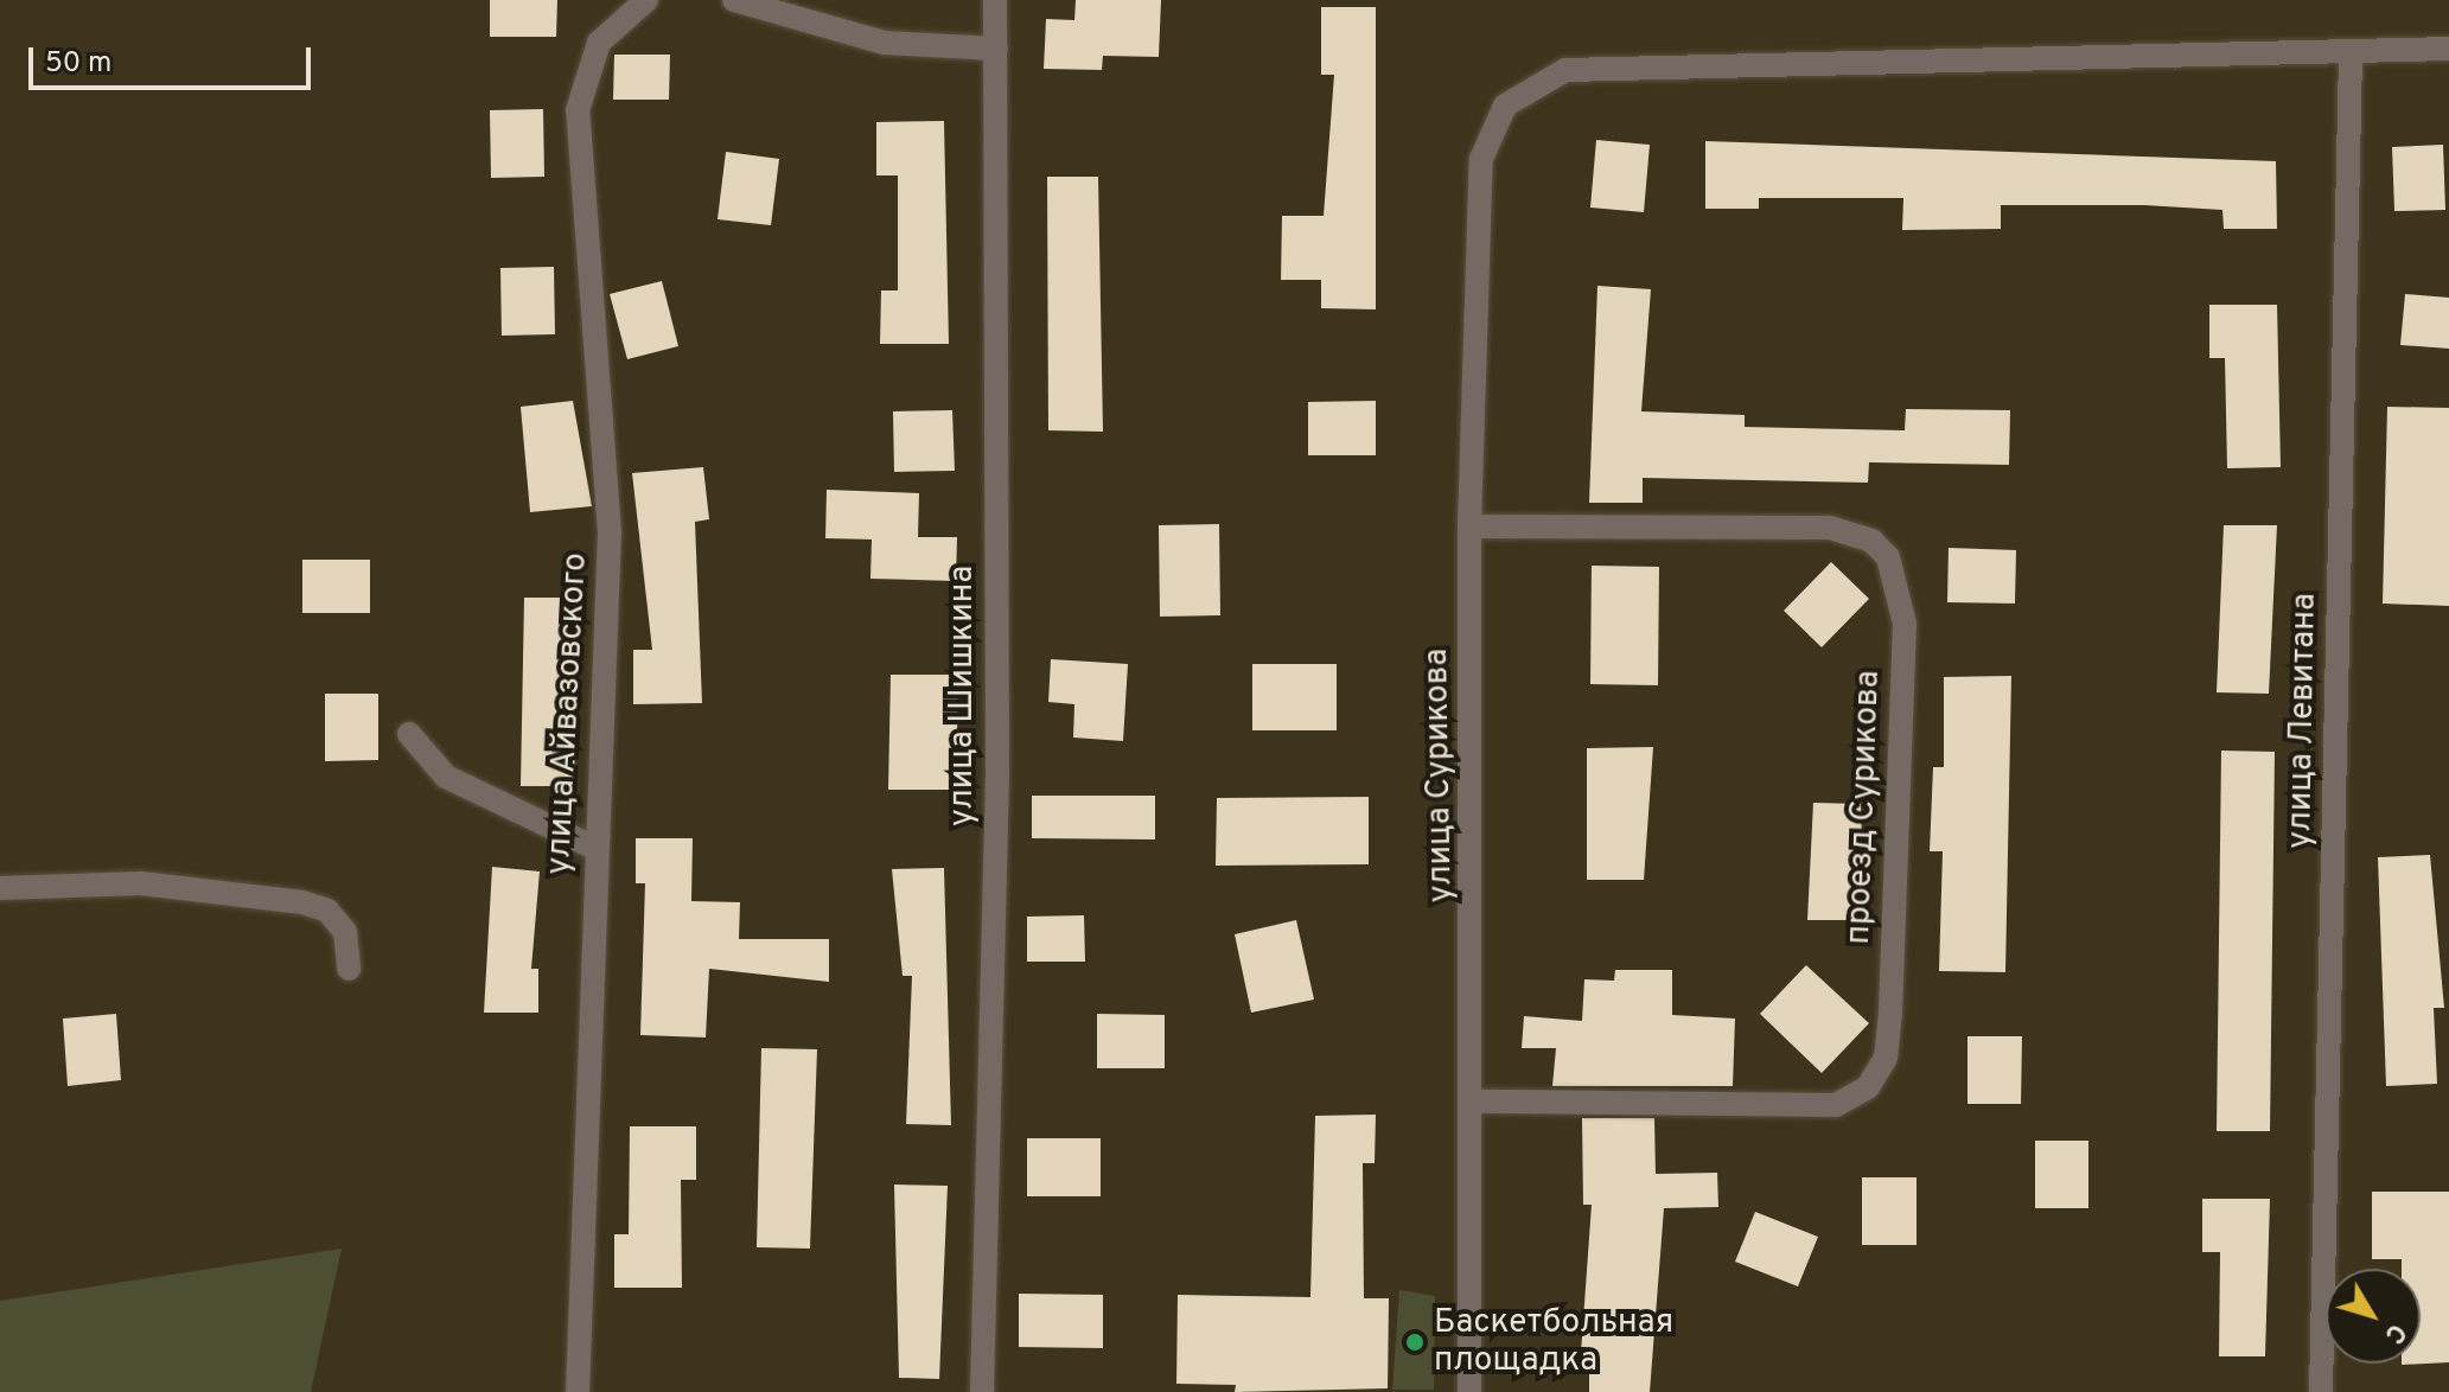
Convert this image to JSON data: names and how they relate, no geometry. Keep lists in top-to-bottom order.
{
  "streets": {
    "street": [
      "улица Шишкина",
      "улица Айвазовского",
      "улица Левитана",
      "улица Сурикова",
      "проезд Сурикова"
    ]
  },
  "crossings": [
    ["улица Левитана", "улица Сурикова"],
    ["улица Сурикова", "проезд Сурикова"]
  ],
  "places": ["Баскетбольная площадка"],
  "scale_bar": "50 m",
  "north": "bottom right"
}
